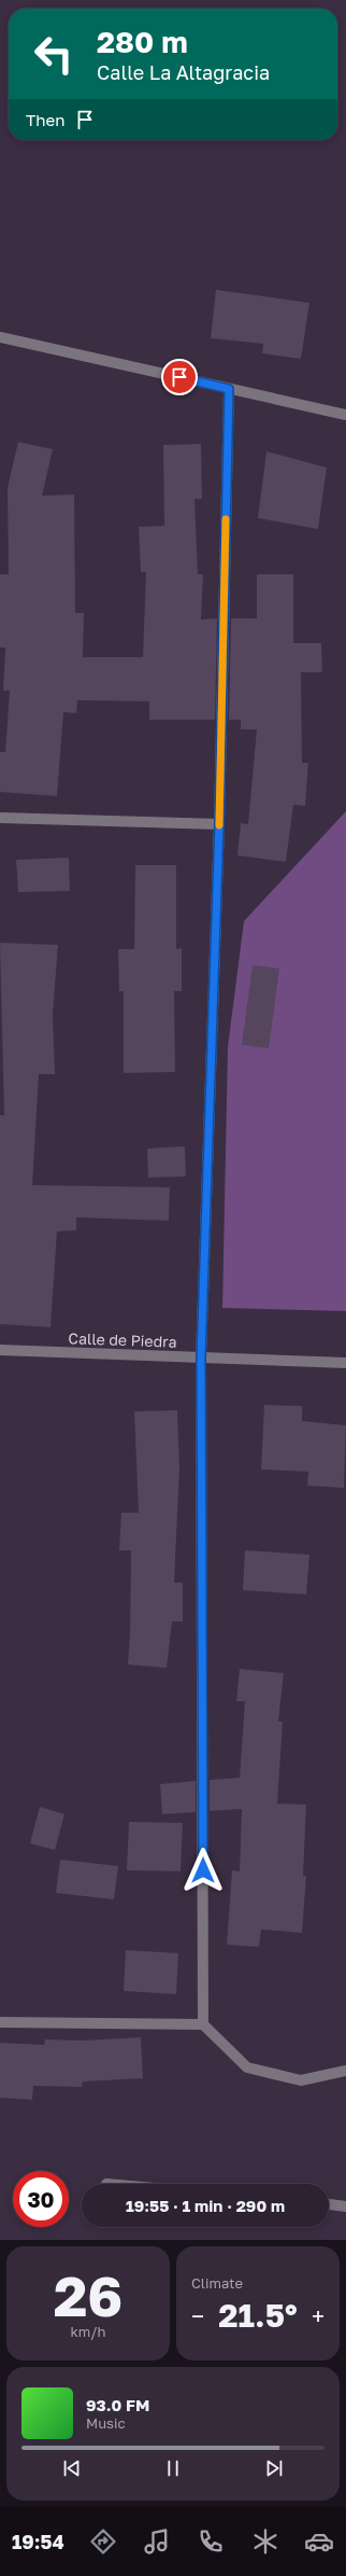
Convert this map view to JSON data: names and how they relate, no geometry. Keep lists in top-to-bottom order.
{
  "streets": {
    "street": ["Calle de Piedra"]
  },
  "page": {
    "turn": ["280 m", "Calle La Altagracia"],
    "then": "Then",
    "limit": "30",
    "trip": "19:55 · 1 min · 290 m",
    "tile": [
      ["26", "km/h"],
      "Climate"
    ],
    "heat": ["−", "21.5°", "+"],
    "song": ["93.0 FM", "Music"],
    "tabs": "19:54"
  }
}
